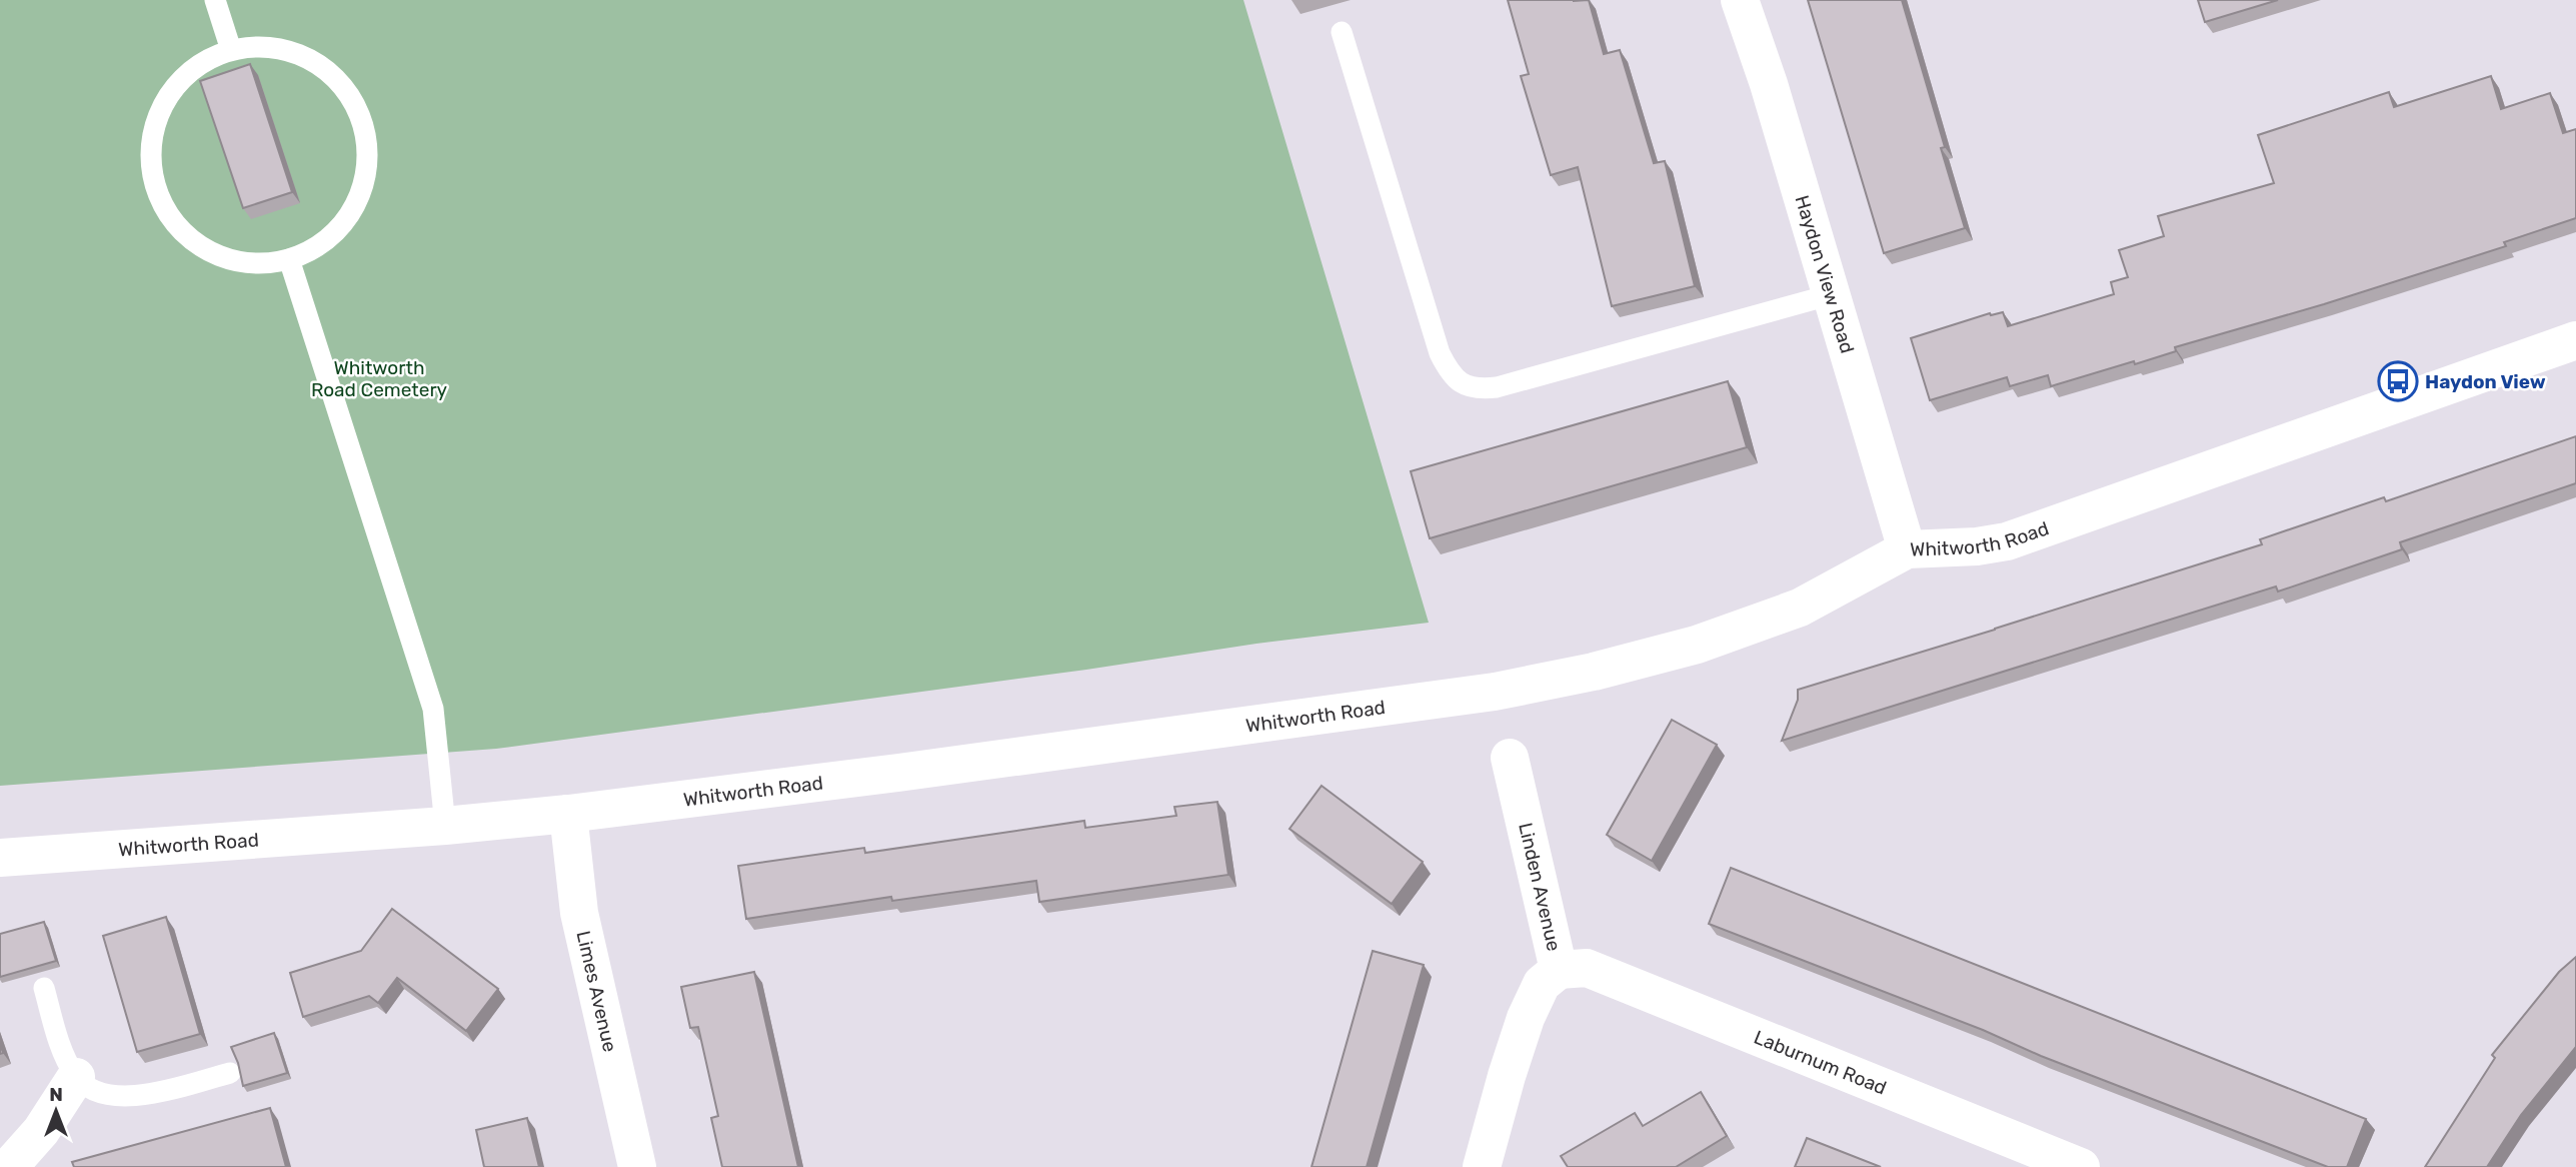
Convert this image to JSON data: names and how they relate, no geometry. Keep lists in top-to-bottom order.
{
  "streets": {
    "main road": [
      "Haydon View Road",
      "Whitworth Road",
      "Linden Avenue",
      "Limes Avenue",
      "Laburnum Road"
    ]
  },
  "crossings": [
    ["Haydon View Road", "Whitworth Road"],
    ["Whitworth Road", "Limes Avenue"],
    ["Linden Avenue", "Laburnum Road"]
  ],
  "parks": ["Whitworth Road Cemetery"],
  "places": {
    "bus stop": ["Haydon View"]
  },
  "north": "top"
}
